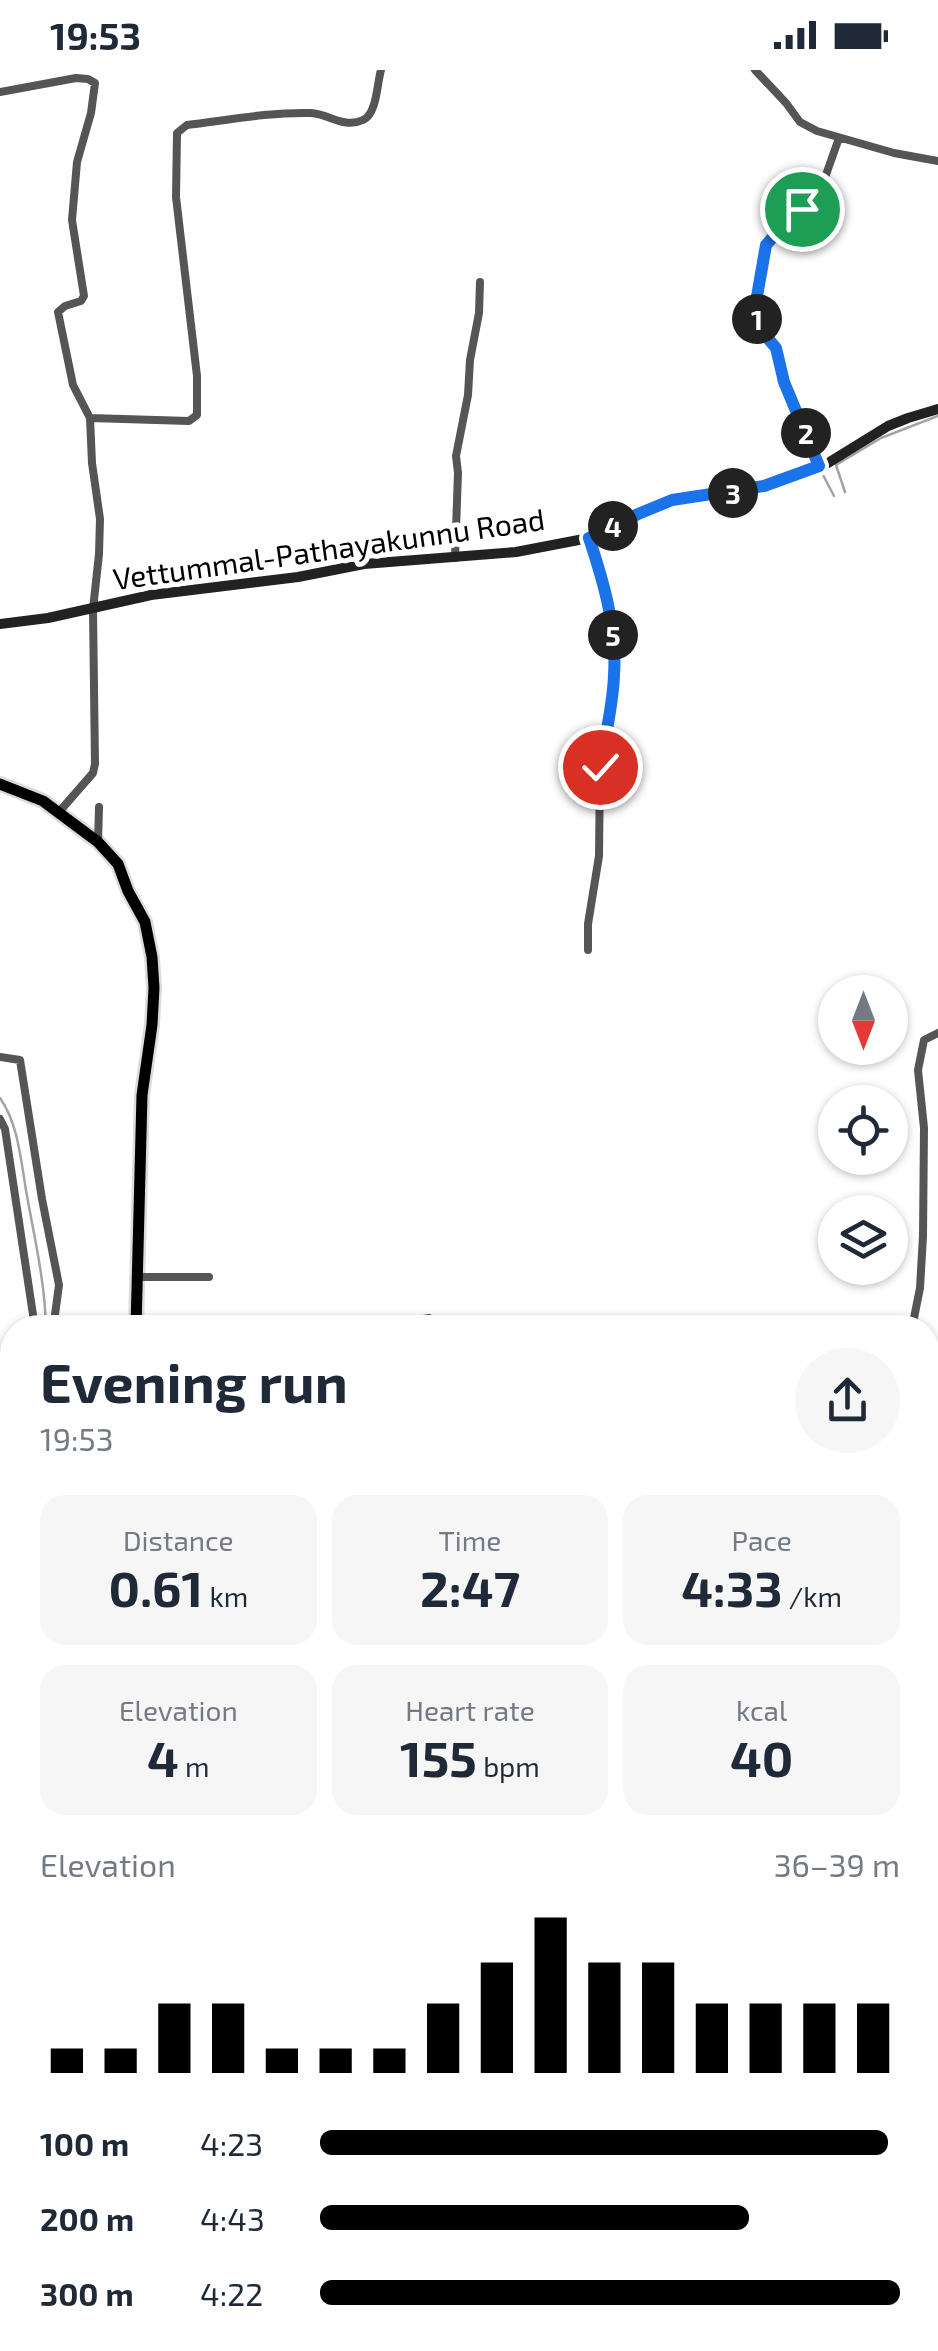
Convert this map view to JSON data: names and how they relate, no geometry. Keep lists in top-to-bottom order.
{
  "streets": {
    "main road": ["Vettummal-Pathayakunnu Road"]
  },
  "north": "bottom",
  "page": {
    "status": "19:53",
    "pins": [
      "1",
      "2",
      "3",
      "4",
      "5"
    ],
    "heading": ["Evening run", "19:53"],
    "stats": [
      ["Distance", "0.61 km"],
      ["Time", "2:47"],
      ["Pace", "4:33 /km"],
      ["Elevation", "4 m"],
      ["Heart rate", "155 bpm"],
      ["kcal", "40"]
    ],
    "chart": ["Elevation", "36–39 m"],
    "list": [
      {
        "name": "100 m",
        "note": "4:23"
      },
      {
        "name": "200 m",
        "note": "4:43"
      },
      {
        "name": "300 m",
        "note": "4:22"
      }
    ]
  }
}
